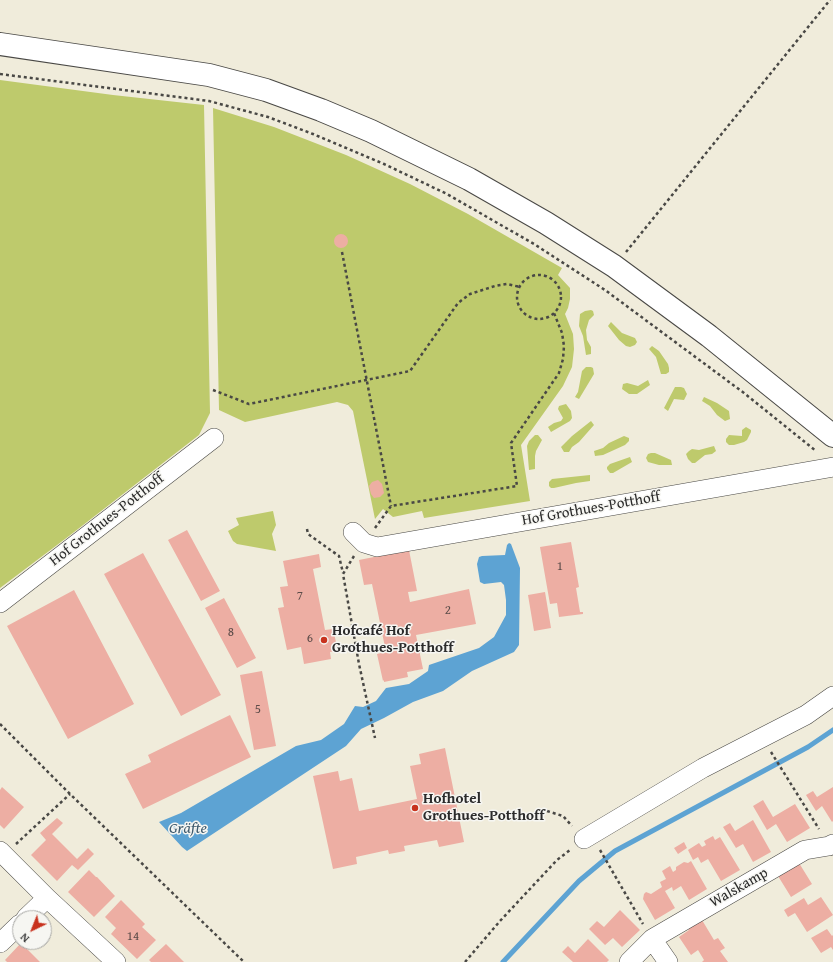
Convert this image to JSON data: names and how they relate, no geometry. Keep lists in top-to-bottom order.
{
  "streets": {
    "street": ["Hof Grothues-Potthoff", "Walskamp"]
  },
  "water": ["Gräfte"],
  "places": ["Hofcafé Hof Grothues-Potthoff", "Hofhotel Grothues-Potthoff"],
  "house_numbers": [
    "1",
    "7",
    "2",
    "8",
    "6",
    "5",
    "14"
  ],
  "north": "bottom left"
}
